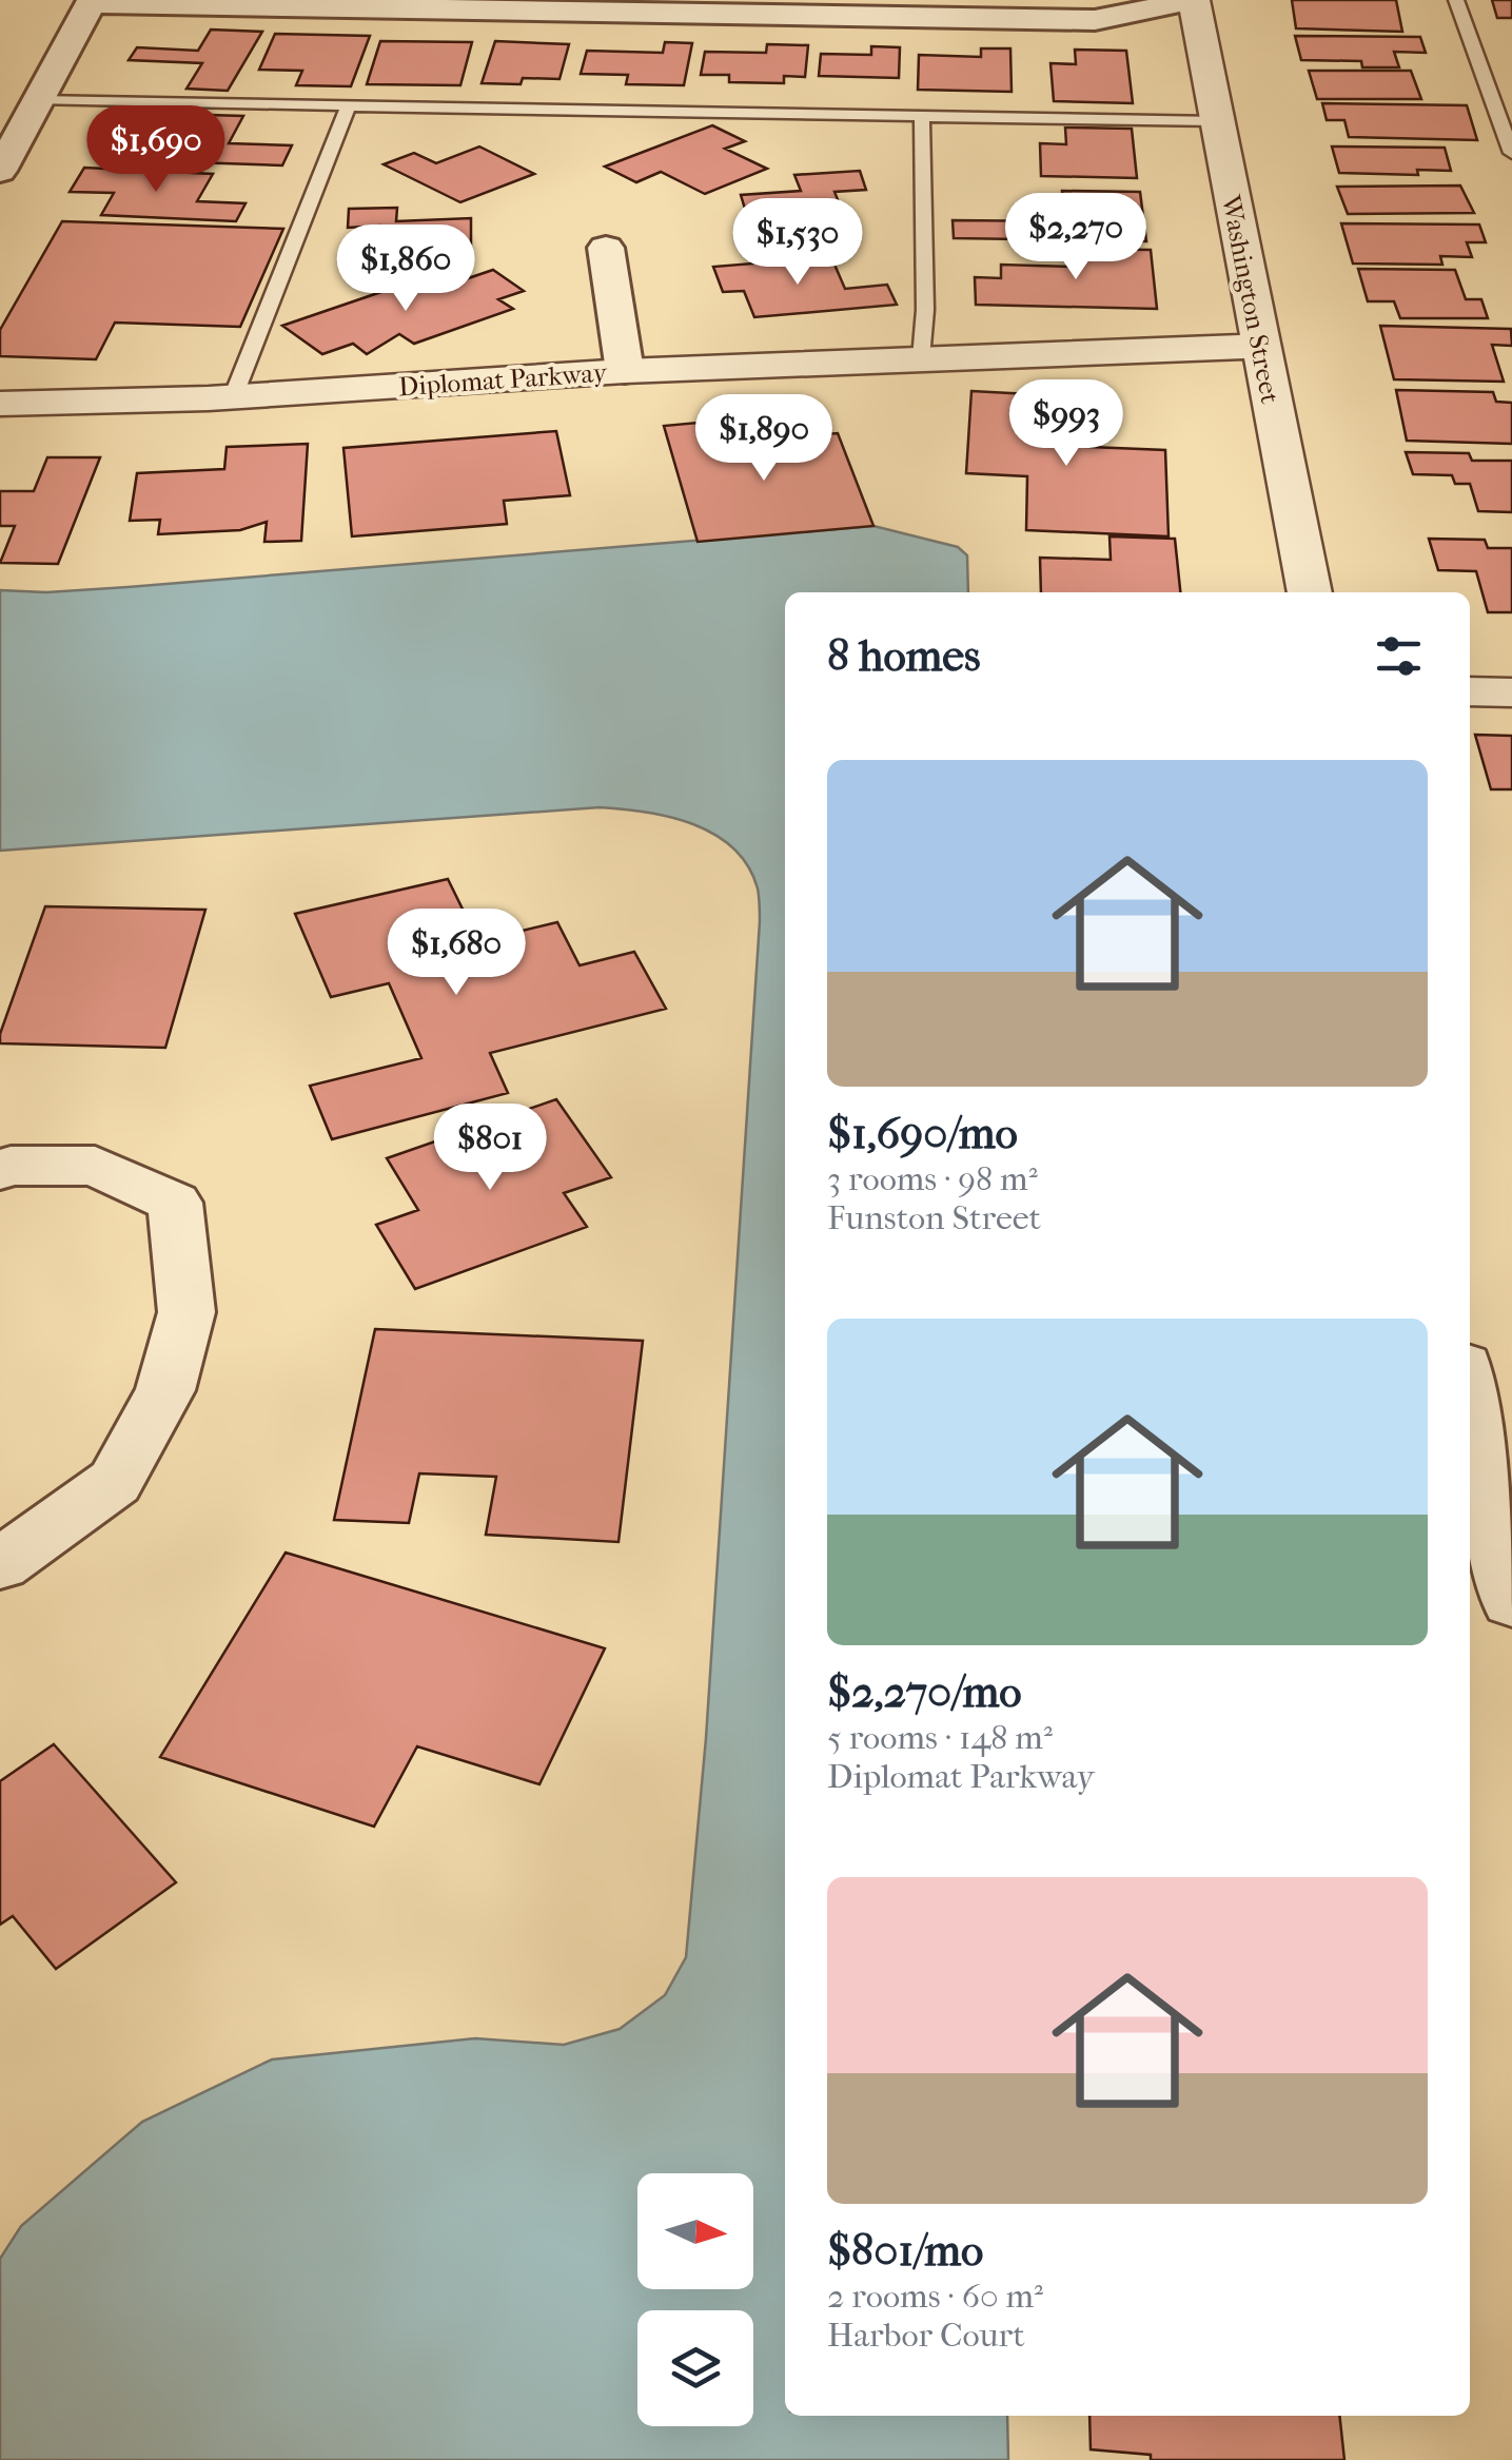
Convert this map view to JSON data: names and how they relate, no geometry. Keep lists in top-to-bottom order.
{
  "streets": {
    "street": ["Washington Street", "Diplomat Parkway"]
  },
  "crossings": [
    ["Washington Street", "Diplomat Parkway"]
  ],
  "north": "right",
  "page": {
    "price": [
      "$1,690",
      "$2,270",
      "$1,530",
      "$1,860",
      "$993",
      "$1,890",
      "$1,680",
      "$801"
    ],
    "heading": "8 homes",
    "list": [
      {
        "name": "$1,690/mo",
        "note": "3 rooms · 98 m² · Funston Street"
      },
      {
        "name": "$2,270/mo",
        "note": "5 rooms · 148 m² · Diplomat Parkway"
      },
      {
        "name": "$801/mo",
        "note": "2 rooms · 60 m² · Harbor Court"
      }
    ]
  }
}
